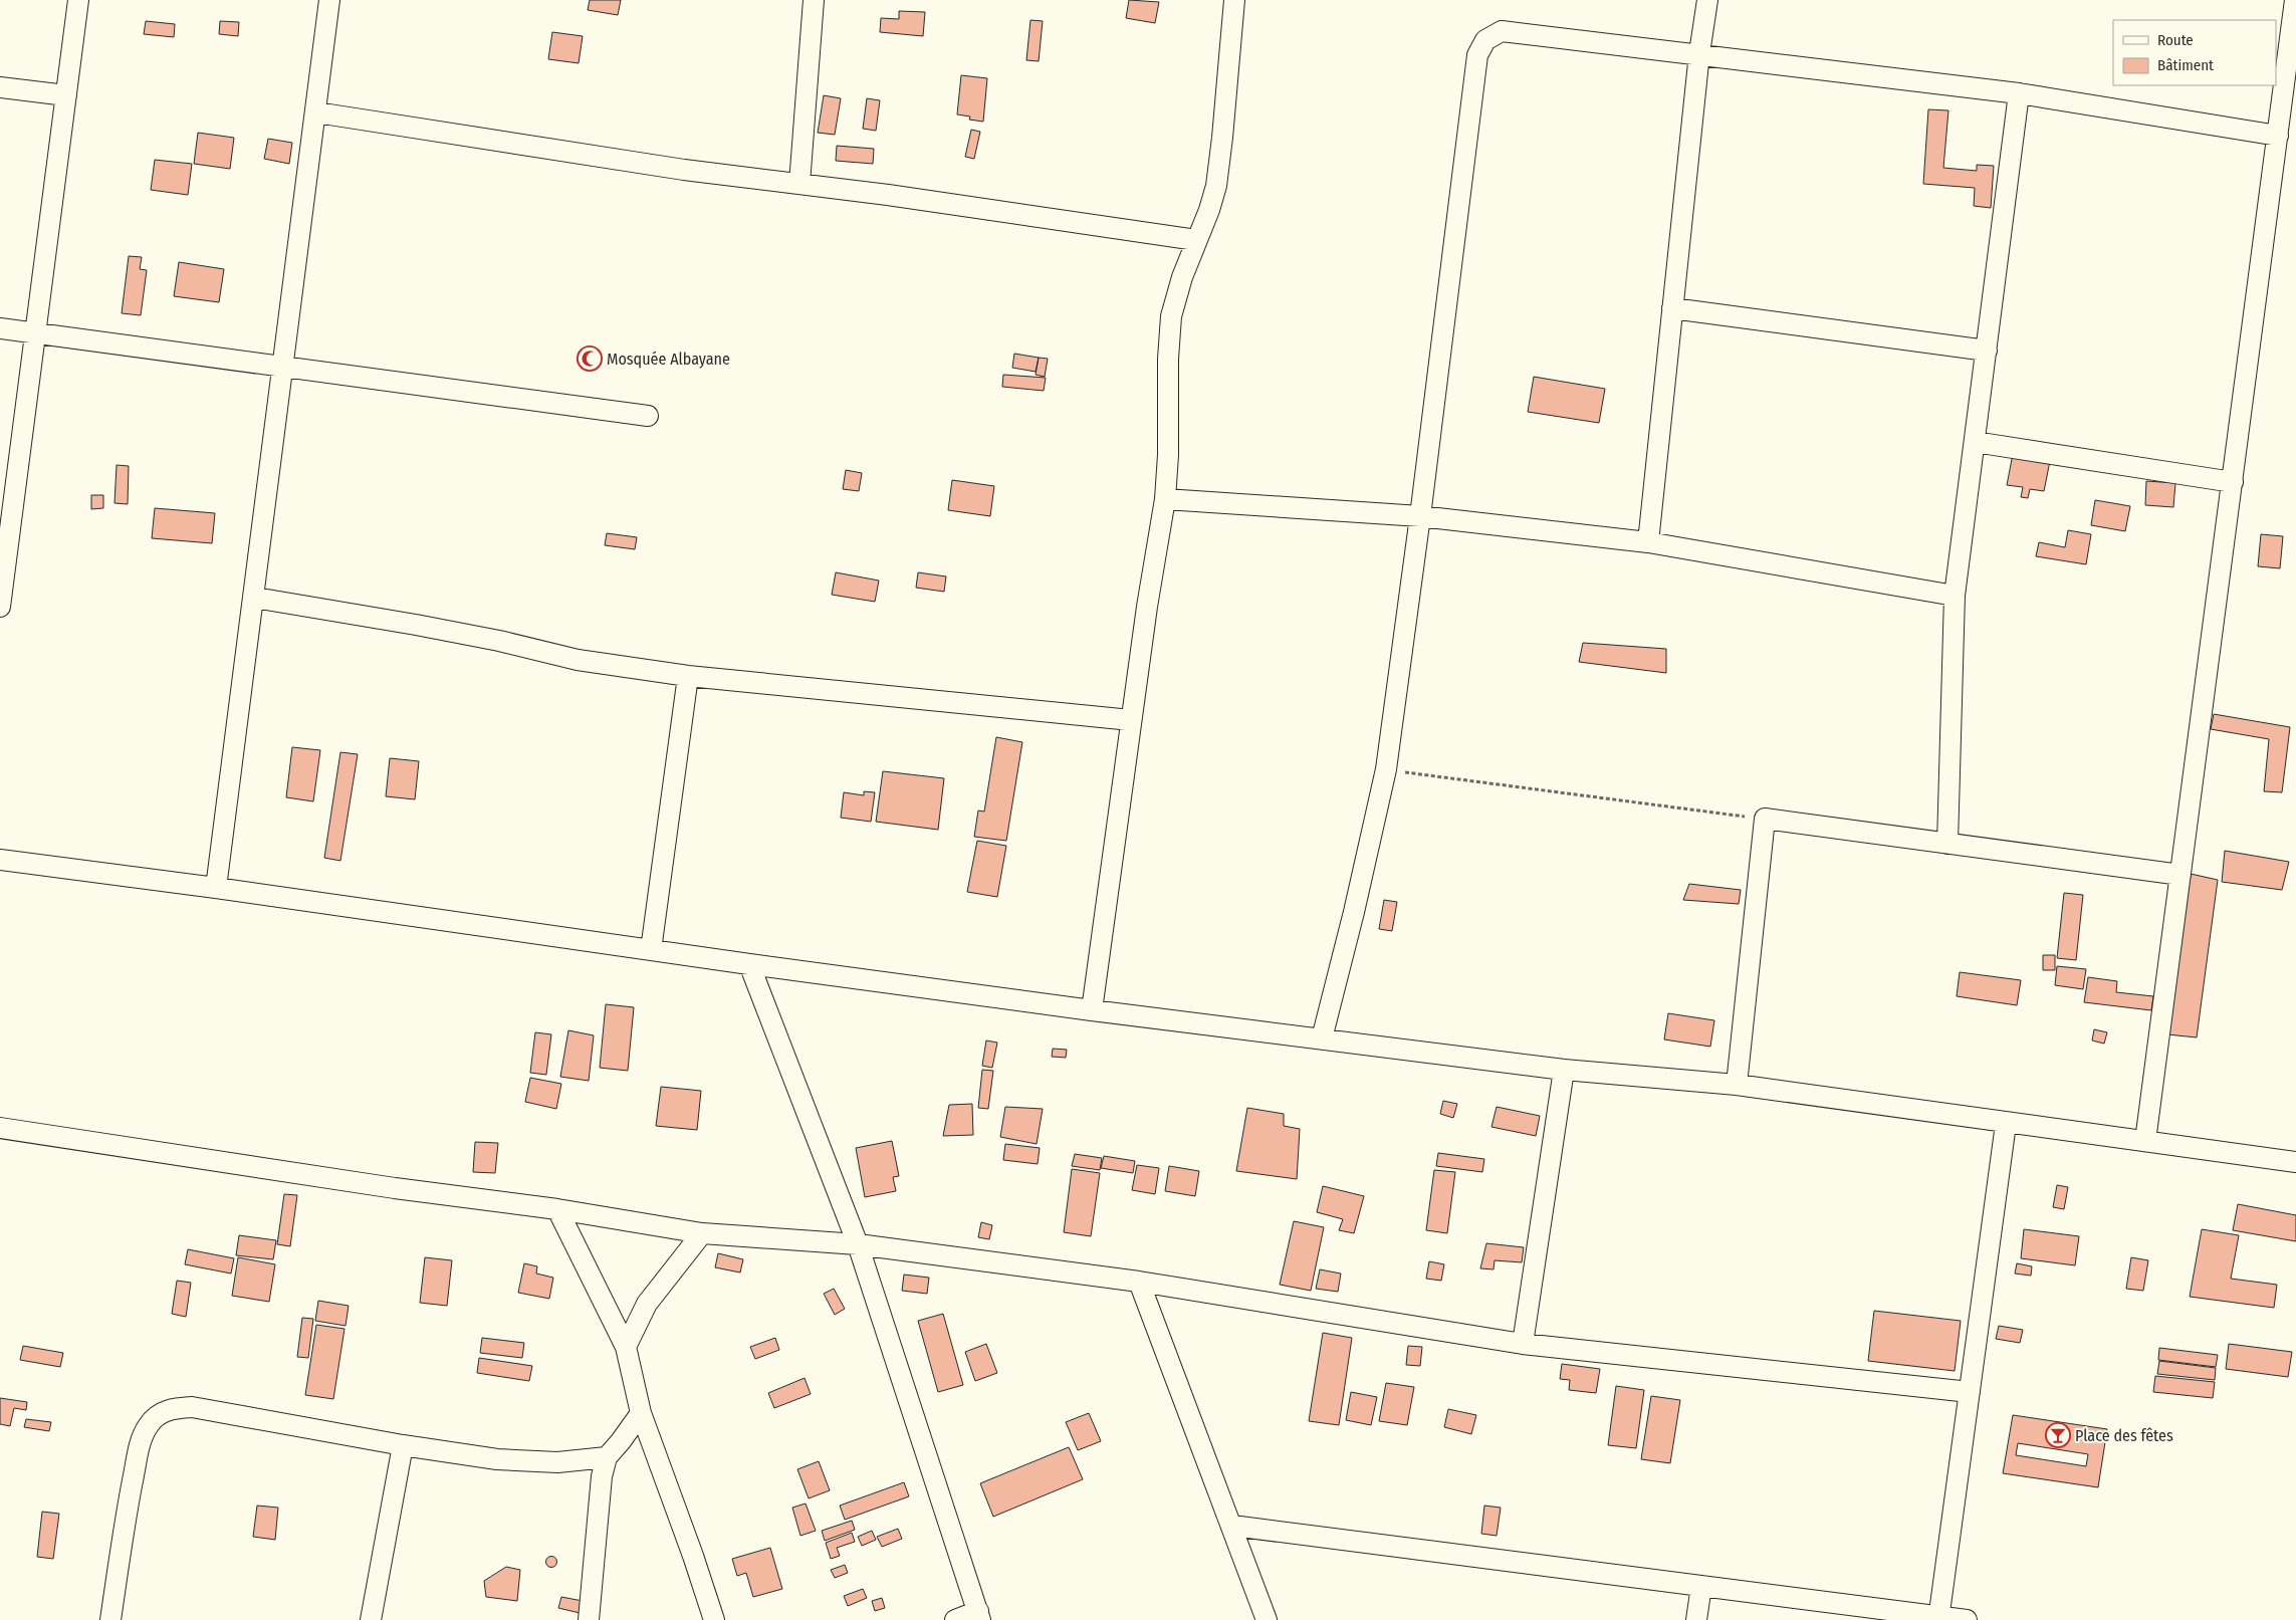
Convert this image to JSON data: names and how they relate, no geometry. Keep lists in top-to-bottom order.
{
  "places": {
    "mosque": ["Mosquée Albayane"],
    "bar": ["Place des fêtes"]
  },
  "legend": ["Route", "Bâtiment"]
}
